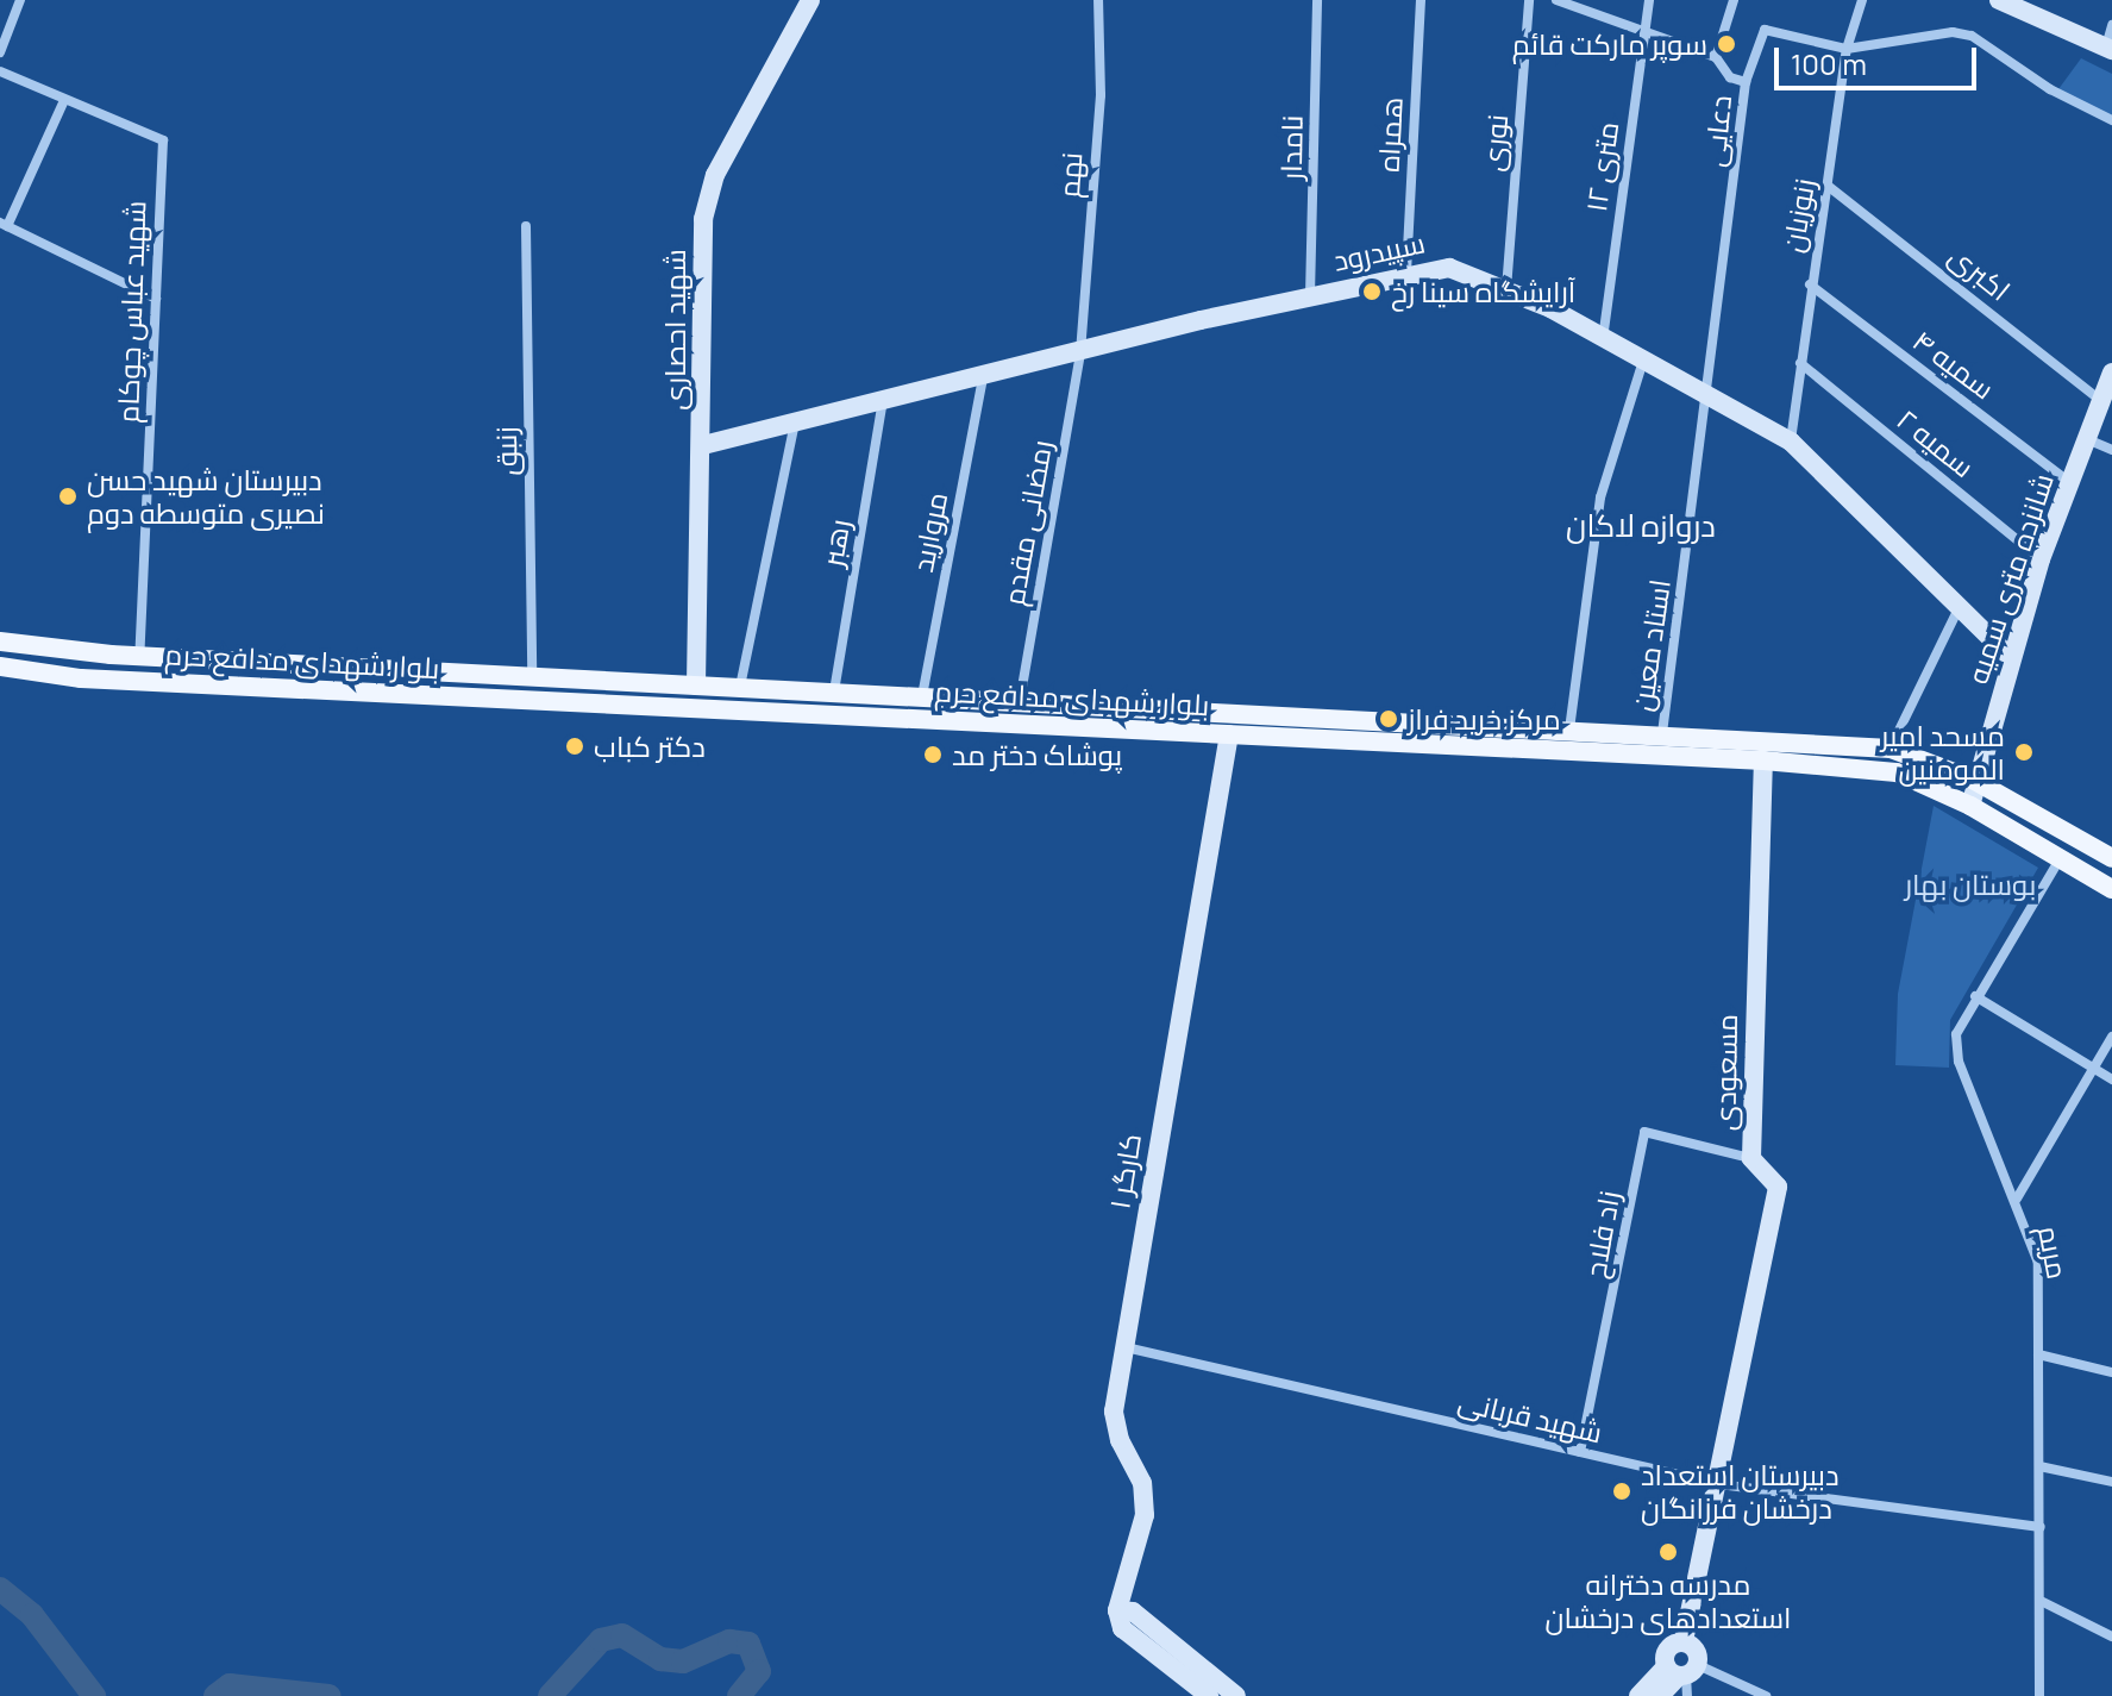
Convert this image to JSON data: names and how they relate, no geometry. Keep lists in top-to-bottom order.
{
  "streets": {
    "main road": ["بلوار شهدای مدافع حرم"],
    "street": [
      "دعایی",
      "همراه",
      "نوری",
      "نامدار",
      "۱۲ متری",
      "نهم",
      "زنوزیان",
      "سپیدرود",
      "اکبری",
      "شهید عباس چوکام",
      "شهید احصاری",
      "سمیه ۴",
      "سمیه ۲",
      "زنبق",
      "رمضانی مقدم",
      "مروارید",
      "رهبر",
      "شانزده متری سمیه",
      "استاد معین",
      "مسعودی",
      "کارگر ۱",
      "زاد فلاح",
      "مریم",
      "شهید قربانی"
    ]
  },
  "crossings": [
    ["دعایی", "۱۲ متری"],
    ["دعایی", "سپیدرود"],
    ["دعایی", "استاد معین"],
    ["همراه", "سپیدرود"],
    ["نوری", "سپیدرود"],
    ["نامدار", "سپیدرود"],
    ["۱۲ متری", "سپیدرود"],
    ["نهم", "سپیدرود"],
    ["نهم", "رمضانی مقدم"],
    ["زنوزیان", "سپیدرود"],
    ["زنوزیان", "اکبری"],
    ["زنوزیان", "سمیه ۴"],
    ["زنوزیان", "سمیه ۲"],
    ["سپیدرود", "شهید احصاری"],
    ["سپیدرود", "رمضانی مقدم"],
    ["سپیدرود", "مروارید"],
    ["سپیدرود", "رهبر"],
    ["سپیدرود", "شانزده متری سمیه"],
    ["سپیدرود", "استاد معین"],
    ["اکبری", "شانزده متری سمیه"],
    ["شهید عباس چوکام", "بلوار شهدای مدافع حرم"],
    ["شهید احصاری", "بلوار شهدای مدافع حرم"],
    ["سمیه ۴", "شانزده متری سمیه"],
    ["سمیه ۲", "شانزده متری سمیه"],
    ["زنبق", "بلوار شهدای مدافع حرم"],
    ["رمضانی مقدم", "بلوار شهدای مدافع حرم"],
    ["مروارید", "بلوار شهدای مدافع حرم"],
    ["رهبر", "بلوار شهدای مدافع حرم"],
    ["شانزده متری سمیه", "بلوار شهدای مدافع حرم"],
    ["استاد معین", "بلوار شهدای مدافع حرم"],
    ["بلوار شهدای مدافع حرم", "مسعودی"],
    ["بلوار شهدای مدافع حرم", "کارگر ۱"],
    ["بلوار شهدای مدافع حرم", "مریم"],
    ["مسعودی", "زاد فلاح"],
    ["مسعودی", "شهید قربانی"],
    ["کارگر ۱", "شهید قربانی"],
    ["زاد فلاح", "شهید قربانی"],
    ["مریم", "شهید قربانی"]
  ],
  "districts": ["دروازه لاکان"],
  "parks": ["بوستان بهار"],
  "places": [
    "سوپر مارکت قائم",
    "آرایشگاه سینا رخ",
    "دبیرستان شهید حسن نصیری متوسطه دوم",
    "مرکز خرید فراز",
    "دکتر کباب",
    "مسحد امیر المومنین",
    "پوشاک دختر مد",
    "دبیرستان استعداد درخشان فرزانگان",
    "مدرسه دخترانه استعدادهای درخشان"
  ],
  "scale_bar": "100 m"
}
